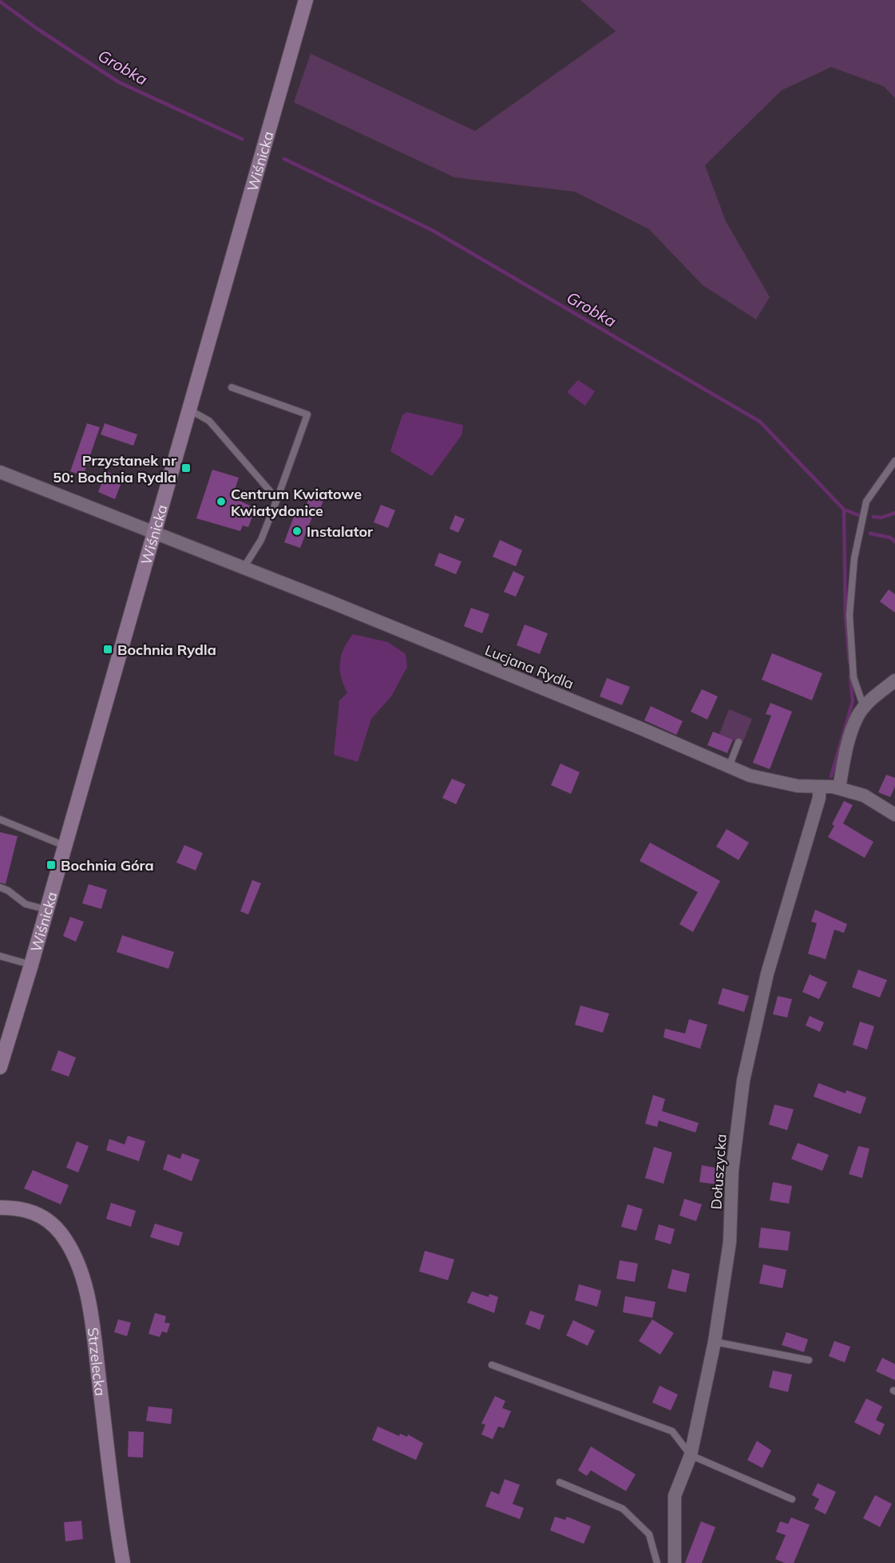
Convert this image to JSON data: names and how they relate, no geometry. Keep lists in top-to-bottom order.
{
  "streets": {
    "main road": ["Wiśnicka", "Strzelecka"],
    "street": ["Lucjana Rydla", "Dołuszycka"]
  },
  "crossings": [
    ["Wiśnicka", "Lucjana Rydla"],
    ["Lucjana Rydla", "Dołuszycka"]
  ],
  "water": ["Grobka"],
  "places": {
    "transit": ["Przystanek nr 50: Bochnia Rydla", "Bochnia Rydla", "Bochnia Góra"],
    "other": ["Centrum Kwiatowe Kwiatydonice", "Instalator"]
  }
}
